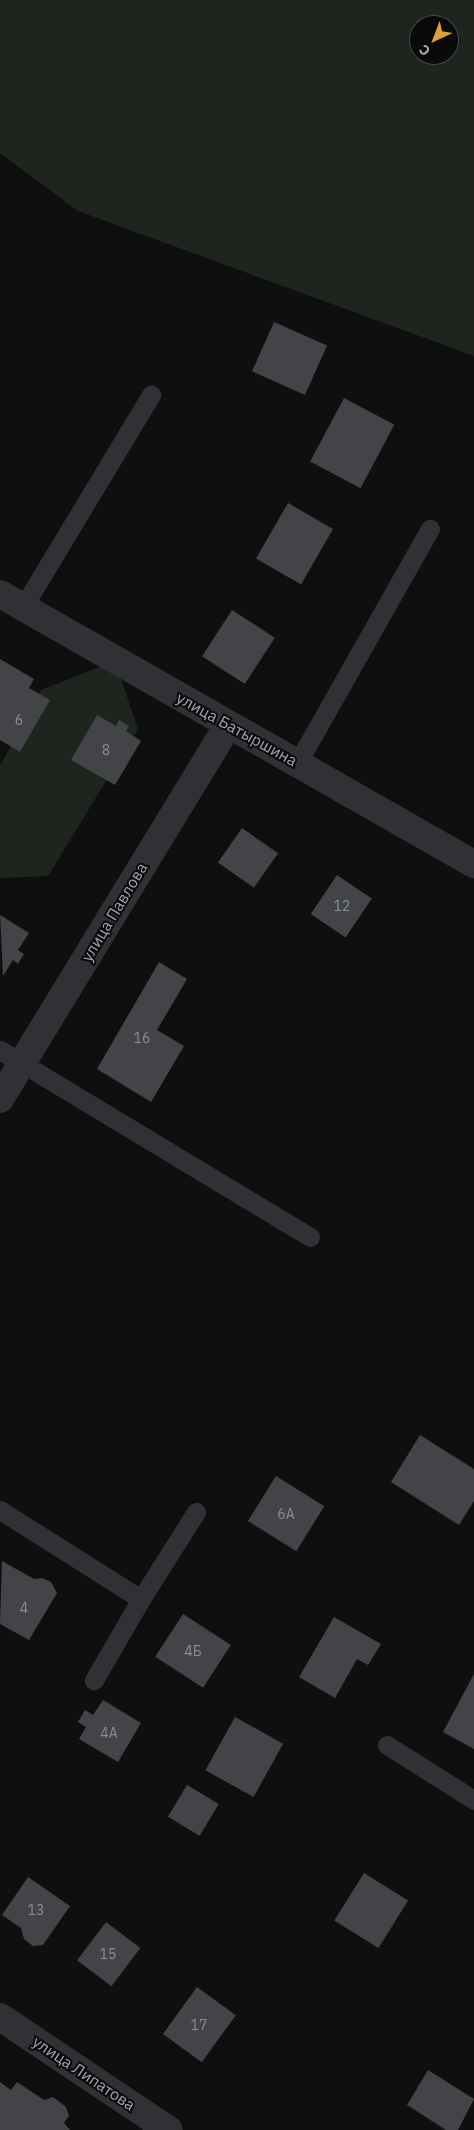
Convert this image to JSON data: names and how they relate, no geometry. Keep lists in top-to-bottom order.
{
  "streets": {
    "street": ["улица Батыршина", "улица Павлова", "улица Липатова"]
  },
  "crossings": [
    ["улица Батыршина", "улица Павлова"]
  ],
  "house_numbers": [
    "6",
    "8",
    "12",
    "16",
    "6А",
    "4",
    "4Б",
    "4А",
    "13",
    "15",
    "17"
  ],
  "north": "bottom left"
}
